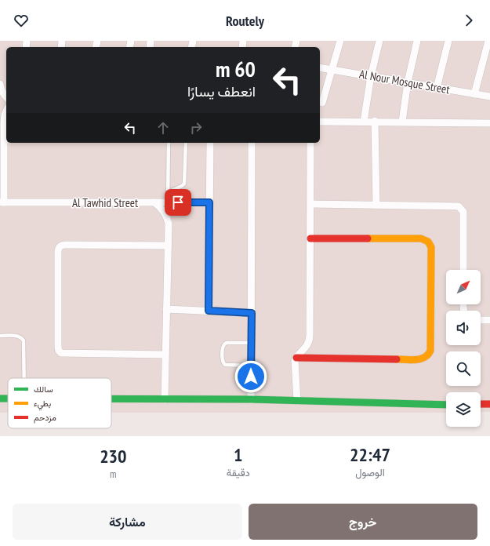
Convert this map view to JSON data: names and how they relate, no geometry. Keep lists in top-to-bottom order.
{
  "streets": {
    "street": ["Al Nour Mosque Street", "Al Tawhid Street"]
  },
  "legend": ["سالك", "بطيء", "مزدحم"],
  "north": "top right",
  "page": {
    "header": "Routely",
    "turn": ["60 m", "انعطف يسارًا"],
    "eta": [
      "22:47",
      "الوصول",
      "1",
      "دقيقة",
      "230",
      "m"
    ],
    "buttons": ["خروج", "مشاركة"]
  }
}
